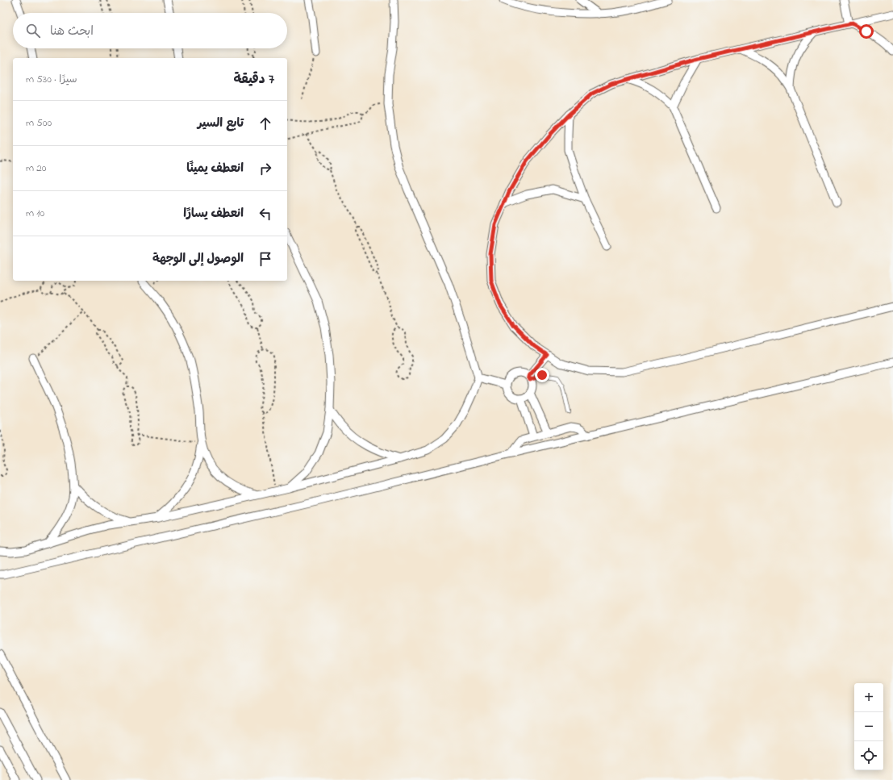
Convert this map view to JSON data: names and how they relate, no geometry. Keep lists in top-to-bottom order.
{
  "page": {
    "search": "ابحث هنا",
    "heading": ["7 دقيقة", "سيرًا · 530 m"],
    "list": [
      ["تابع السير", "500 m"],
      ["انعطف يمينًا", "20 m"],
      ["انعطف يسارًا", "10 m"],
      "الوصول إلى الوجهة"
    ],
    "map_buttons": ["+", "−"]
  }
}
